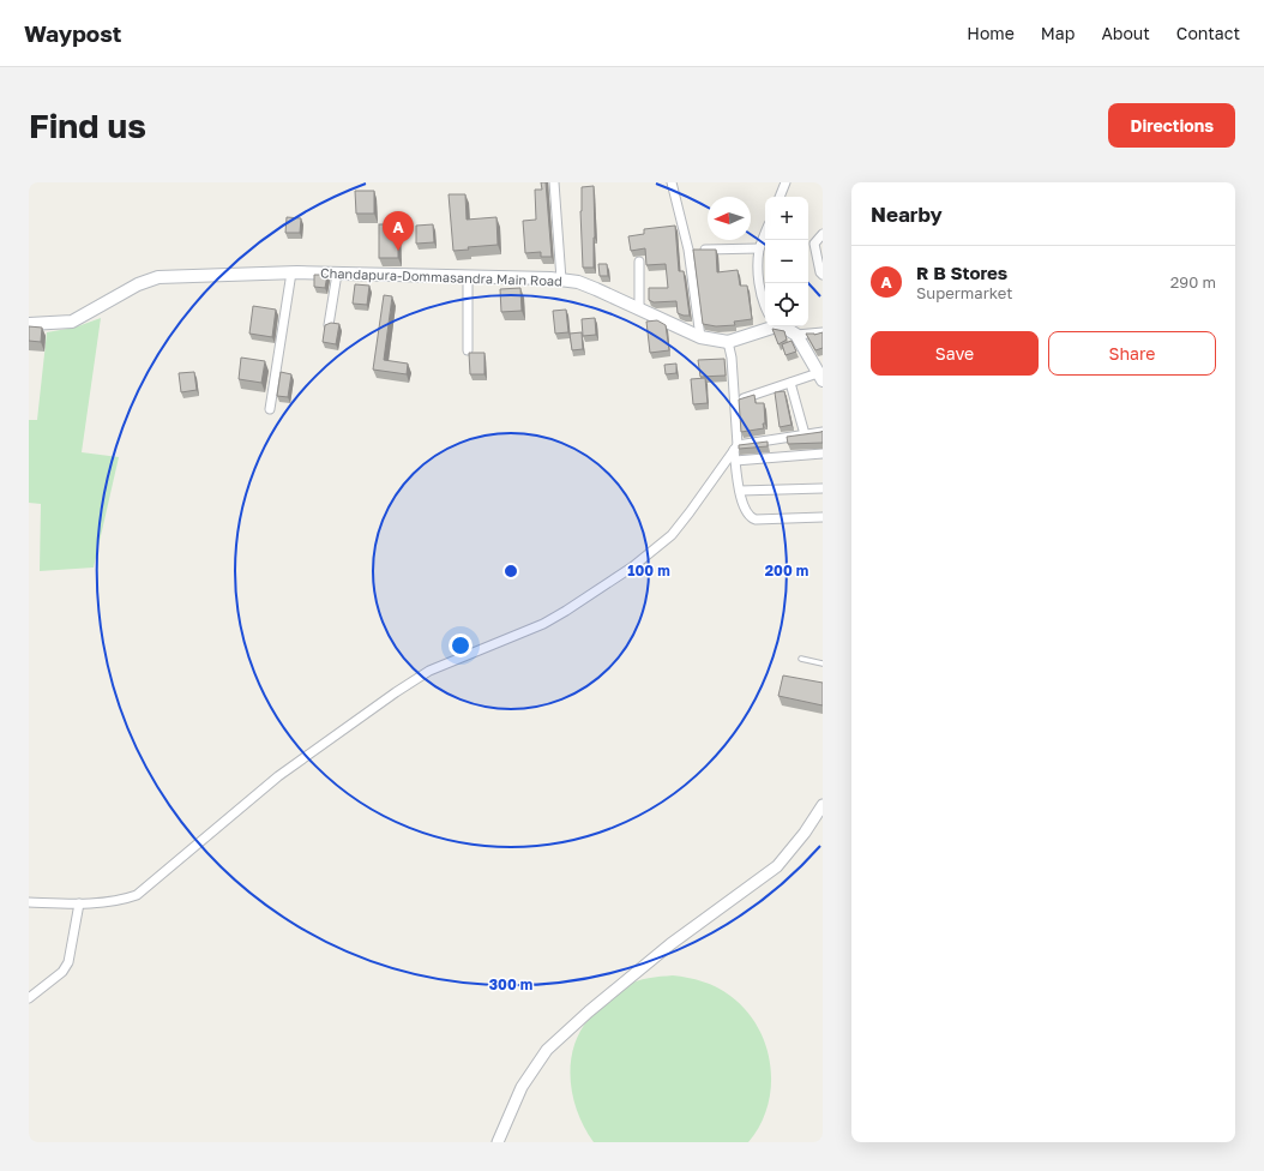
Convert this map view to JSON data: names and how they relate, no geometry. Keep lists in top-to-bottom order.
{
  "streets": {
    "main road": ["Chandapura-Dommasandra Main Road"]
  },
  "north": "left",
  "page": {
    "header": "Waypost",
    "nav": [
      "Home",
      "Map",
      "About",
      "Contact"
    ],
    "buttons": [
      "Directions",
      ["Save", "Share"]
    ],
    "title": "Find us",
    "heading": "Nearby",
    "map_buttons": ["+", "−"],
    "pins": "A",
    "list": [
      {
        "mark": "A",
        "name": "R B Stores",
        "note": "Supermarket",
        "value": "290 m"
      }
    ]
  },
  "rings": ["100 m", "200 m", "300 m"]
}
